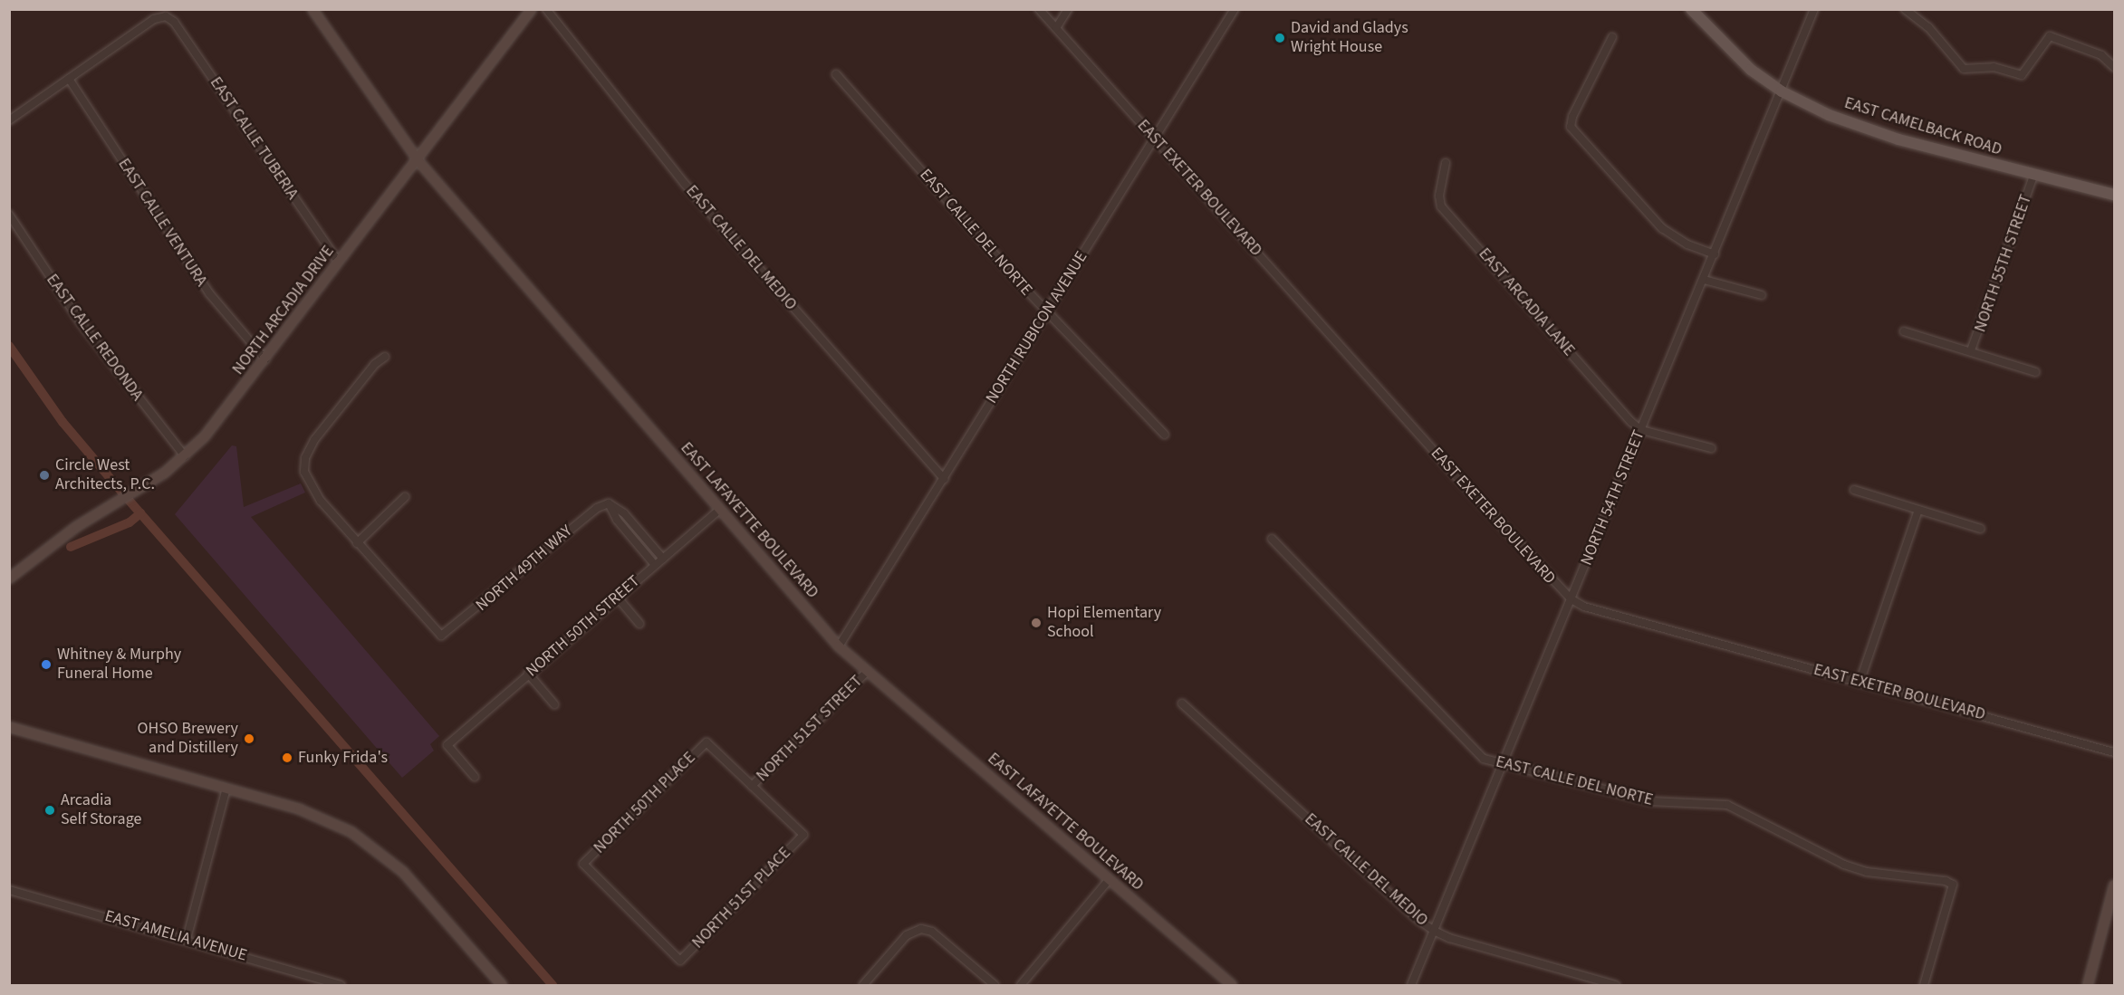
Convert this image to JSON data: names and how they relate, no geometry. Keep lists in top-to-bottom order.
{
  "streets": {
    "main road": ["EAST CAMELBACK ROAD"],
    "street": [
      "EAST CALLE TUBERIA",
      "EAST EXETER BOULEVARD",
      "EAST CALLE VENTURA",
      "EAST CALLE DEL NORTE",
      "EAST CALLE DEL MEDIO",
      "NORTH 55TH STREET",
      "EAST ARCADIA LANE",
      "NORTH ARCADIA DRIVE",
      "NORTH RUBICON AVENUE",
      "EAST CALLE REDONDA",
      "NORTH 54TH STREET",
      "EAST LAFAYETTE BOULEVARD",
      "NORTH 49TH WAY",
      "NORTH 50TH STREET",
      "NORTH 51ST STREET",
      "NORTH 50TH PLACE",
      "NORTH 51ST PLACE",
      "EAST AMELIA AVENUE"
    ]
  },
  "crossings": [
    ["EAST CAMELBACK ROAD", "NORTH 55TH STREET"],
    ["EAST CAMELBACK ROAD", "NORTH 54TH STREET"],
    ["EAST CALLE TUBERIA", "EAST CALLE VENTURA"],
    ["EAST CALLE TUBERIA", "NORTH ARCADIA DRIVE"],
    ["EAST EXETER BOULEVARD", "NORTH RUBICON AVENUE"],
    ["EAST EXETER BOULEVARD", "NORTH 54TH STREET"],
    ["EAST CALLE VENTURA", "NORTH ARCADIA DRIVE"],
    ["EAST CALLE DEL NORTE", "NORTH RUBICON AVENUE"],
    ["EAST CALLE DEL NORTE", "NORTH 54TH STREET"],
    ["EAST CALLE DEL MEDIO", "NORTH RUBICON AVENUE"],
    ["EAST CALLE DEL MEDIO", "NORTH 54TH STREET"],
    ["EAST ARCADIA LANE", "NORTH 54TH STREET"],
    ["NORTH ARCADIA DRIVE", "EAST CALLE REDONDA"],
    ["NORTH ARCADIA DRIVE", "EAST LAFAYETTE BOULEVARD"],
    ["NORTH RUBICON AVENUE", "EAST LAFAYETTE BOULEVARD"],
    ["EAST LAFAYETTE BOULEVARD", "NORTH 50TH STREET"],
    ["EAST LAFAYETTE BOULEVARD", "NORTH 51ST STREET"],
    ["NORTH 51ST STREET", "NORTH 50TH PLACE"],
    ["NORTH 51ST STREET", "NORTH 51ST PLACE"],
    ["NORTH 50TH PLACE", "NORTH 51ST PLACE"]
  ],
  "places": [
    "David and Gladys Wright House",
    "Circle West Architects, P.C.",
    "Hopi Elementary School",
    "Whitney & Murphy Funeral Home",
    "OHSO Brewery and Distillery",
    "Funky Frida's",
    "Arcadia Self Storage"
  ]
}
